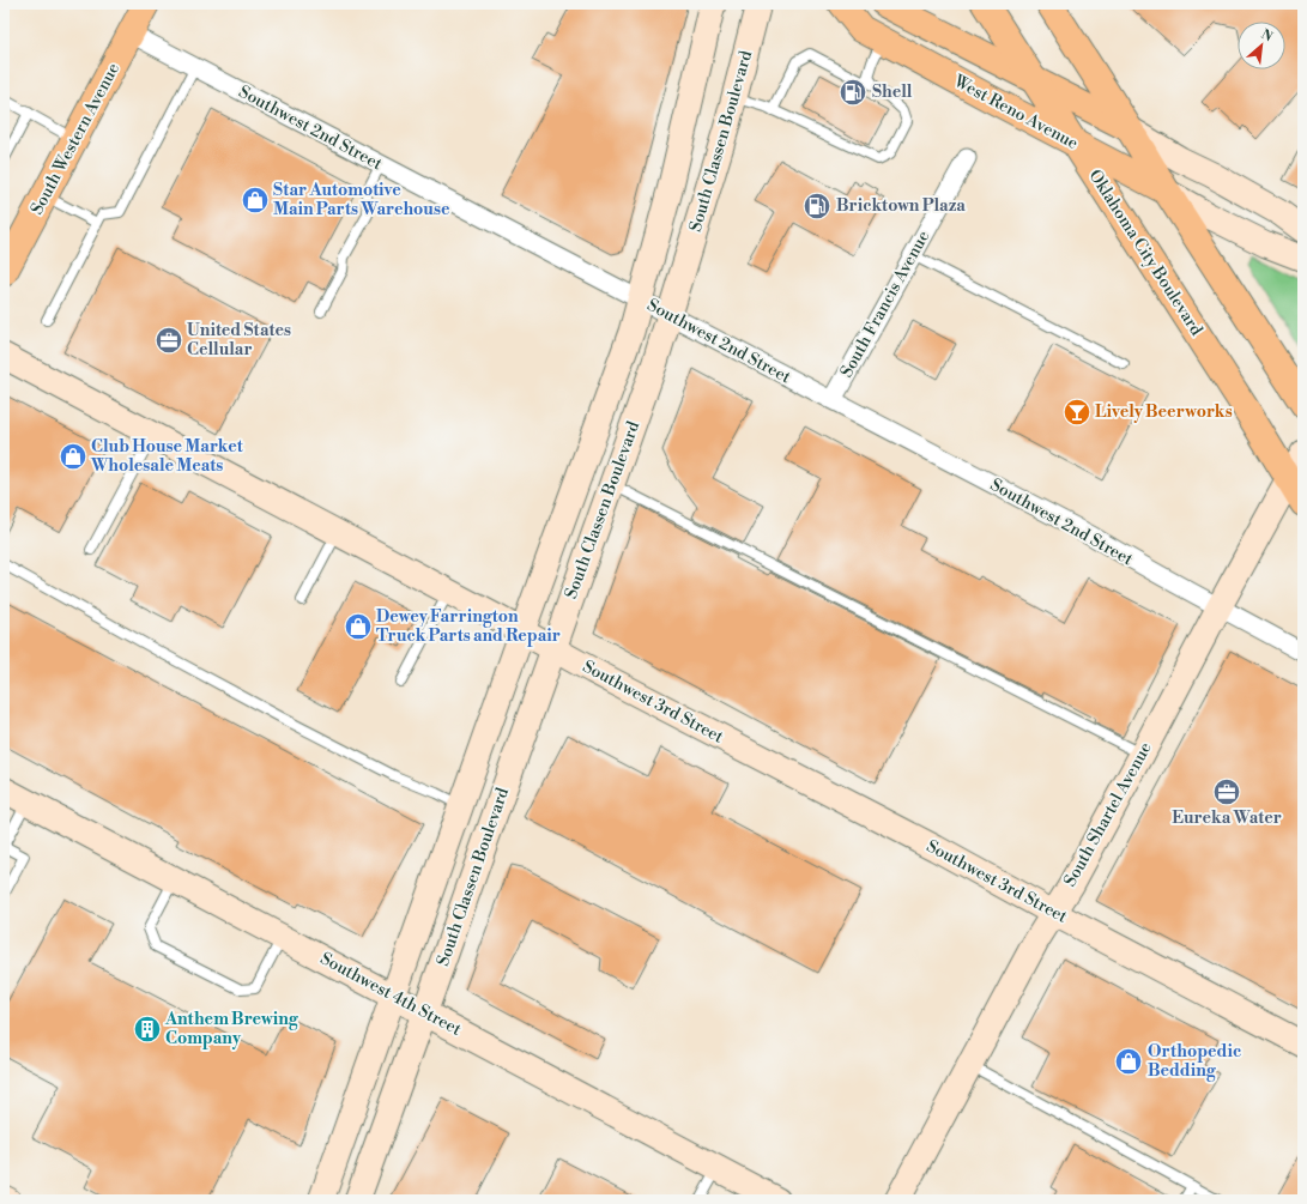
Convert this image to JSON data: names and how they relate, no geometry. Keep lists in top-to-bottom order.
{
  "streets": {
    "main road": [
      "West Reno Avenue",
      "South Western Avenue",
      "South Classen Boulevard",
      "Oklahoma City Boulevard",
      "Southwest 3rd Street",
      "South Shartel Avenue",
      "Southwest 4th Street"
    ],
    "street": ["Southwest 2nd Street", "South Francis Avenue"]
  },
  "crossings": [
    ["West Reno Avenue", "Oklahoma City Boulevard"],
    ["Southwest 2nd Street", "South Western Avenue"],
    ["Southwest 2nd Street", "South Classen Boulevard"],
    ["Southwest 2nd Street", "South Francis Avenue"],
    ["Southwest 2nd Street", "South Shartel Avenue"],
    ["South Classen Boulevard", "Southwest 3rd Street"],
    ["South Classen Boulevard", "Southwest 4th Street"],
    ["Oklahoma City Boulevard", "South Shartel Avenue"],
    ["Southwest 3rd Street", "South Shartel Avenue"]
  ],
  "places": {
    "fuel station": ["Shell", "Bricktown Plaza"],
    "shop": [
      "Star Automotive Main Parts Warehouse",
      "Club House Market Wholesale Meats",
      "Dewey Farrington Truck Parts and Repair",
      "Orthopedic Bedding"
    ],
    "office": ["United States Cellular", "Eureka Water"],
    "bar": ["Lively Beerworks"],
    "building": ["Anthem Brewing Company"]
  },
  "north": "top right"
}
